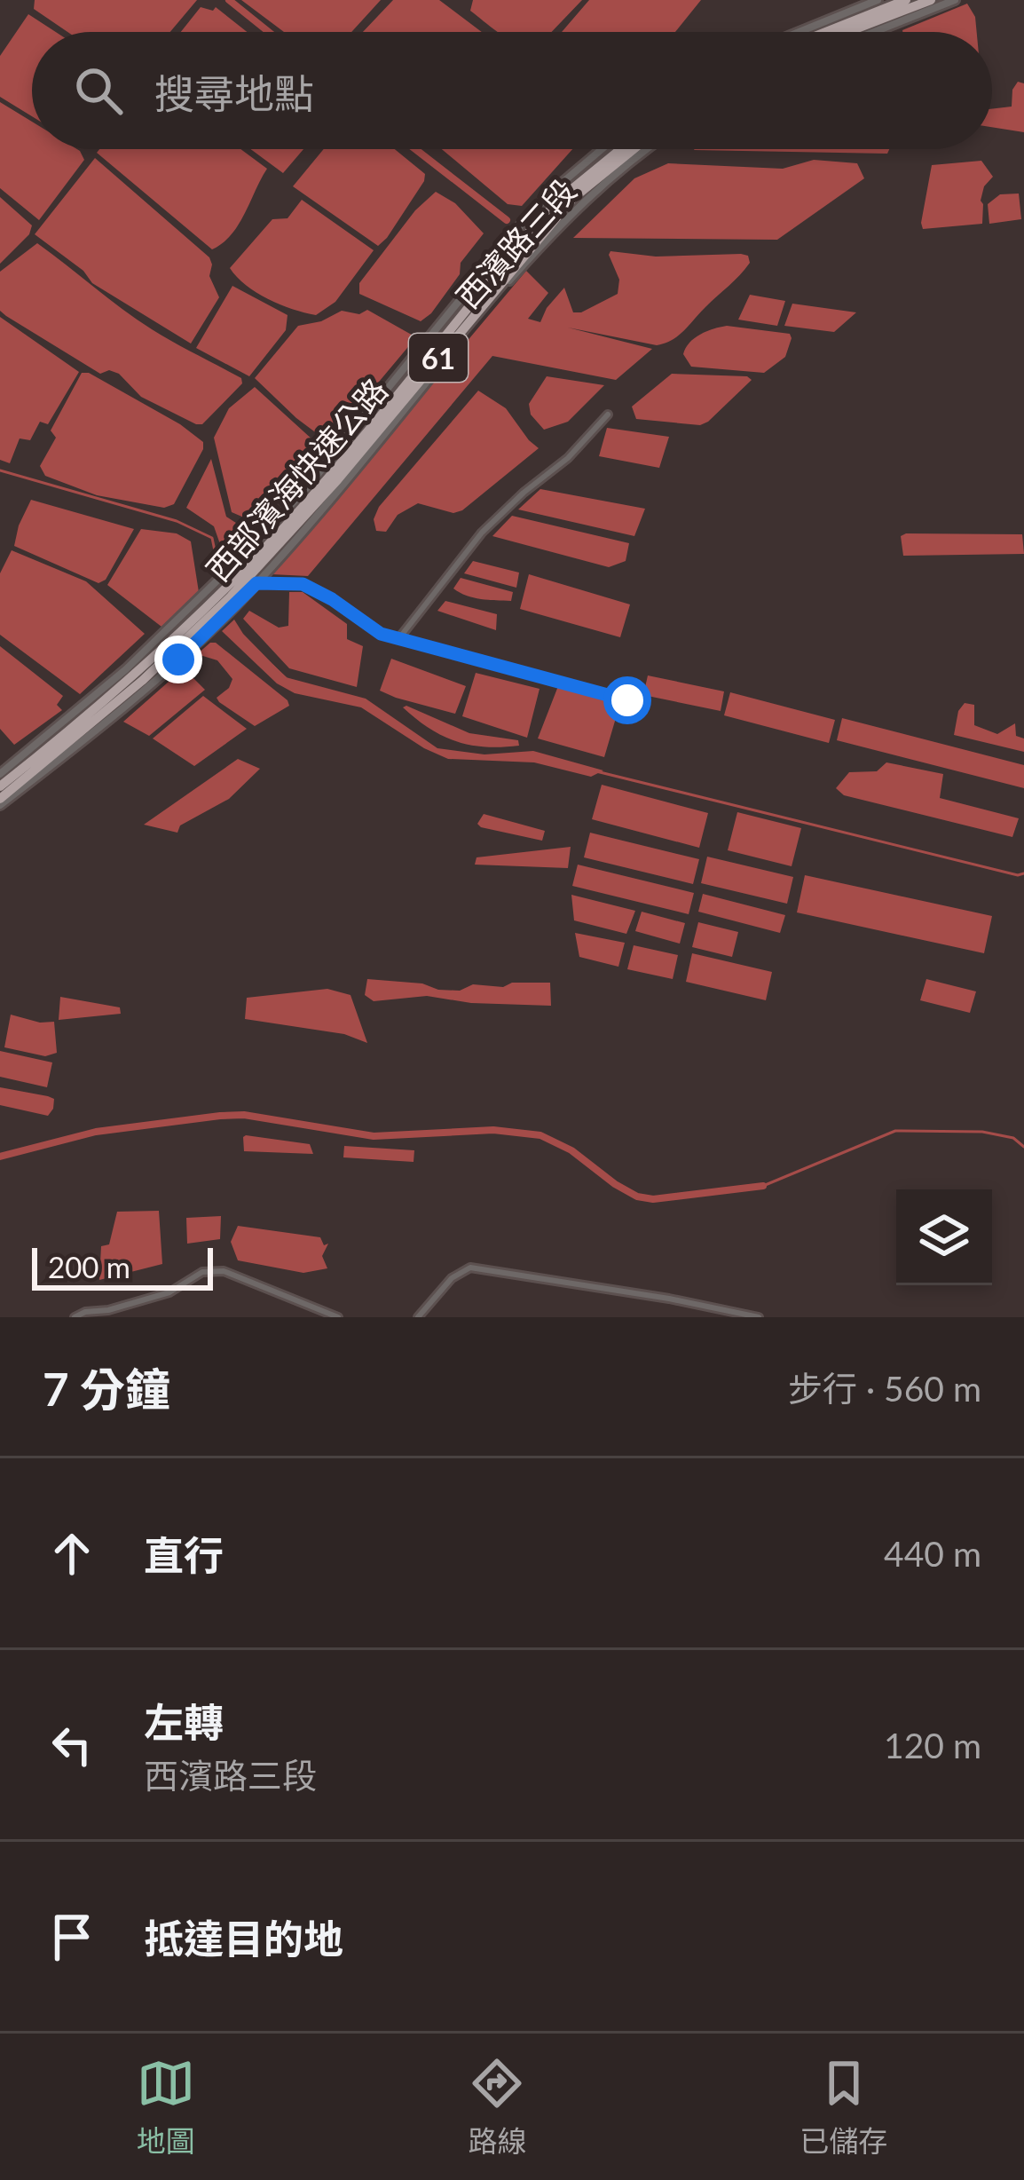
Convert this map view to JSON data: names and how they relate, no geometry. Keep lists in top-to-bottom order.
{
  "streets": {
    "highway": ["61", "西部濱海快速公路"],
    "street": ["西濱路三段"]
  },
  "crossings": [
    ["西濱路三段", "西部濱海快速公路"]
  ],
  "scale_bar": "200 m",
  "page": {
    "search": "搜尋地點",
    "scale": "200 m",
    "heading": ["7 分鐘", "步行 · 560 m"],
    "list": [
      ["直行", "440 m"],
      ["左轉", "西濱路三段", "120 m"],
      "抵達目的地"
    ],
    "nav": ["地圖", "路線", "已儲存"]
  }
}
